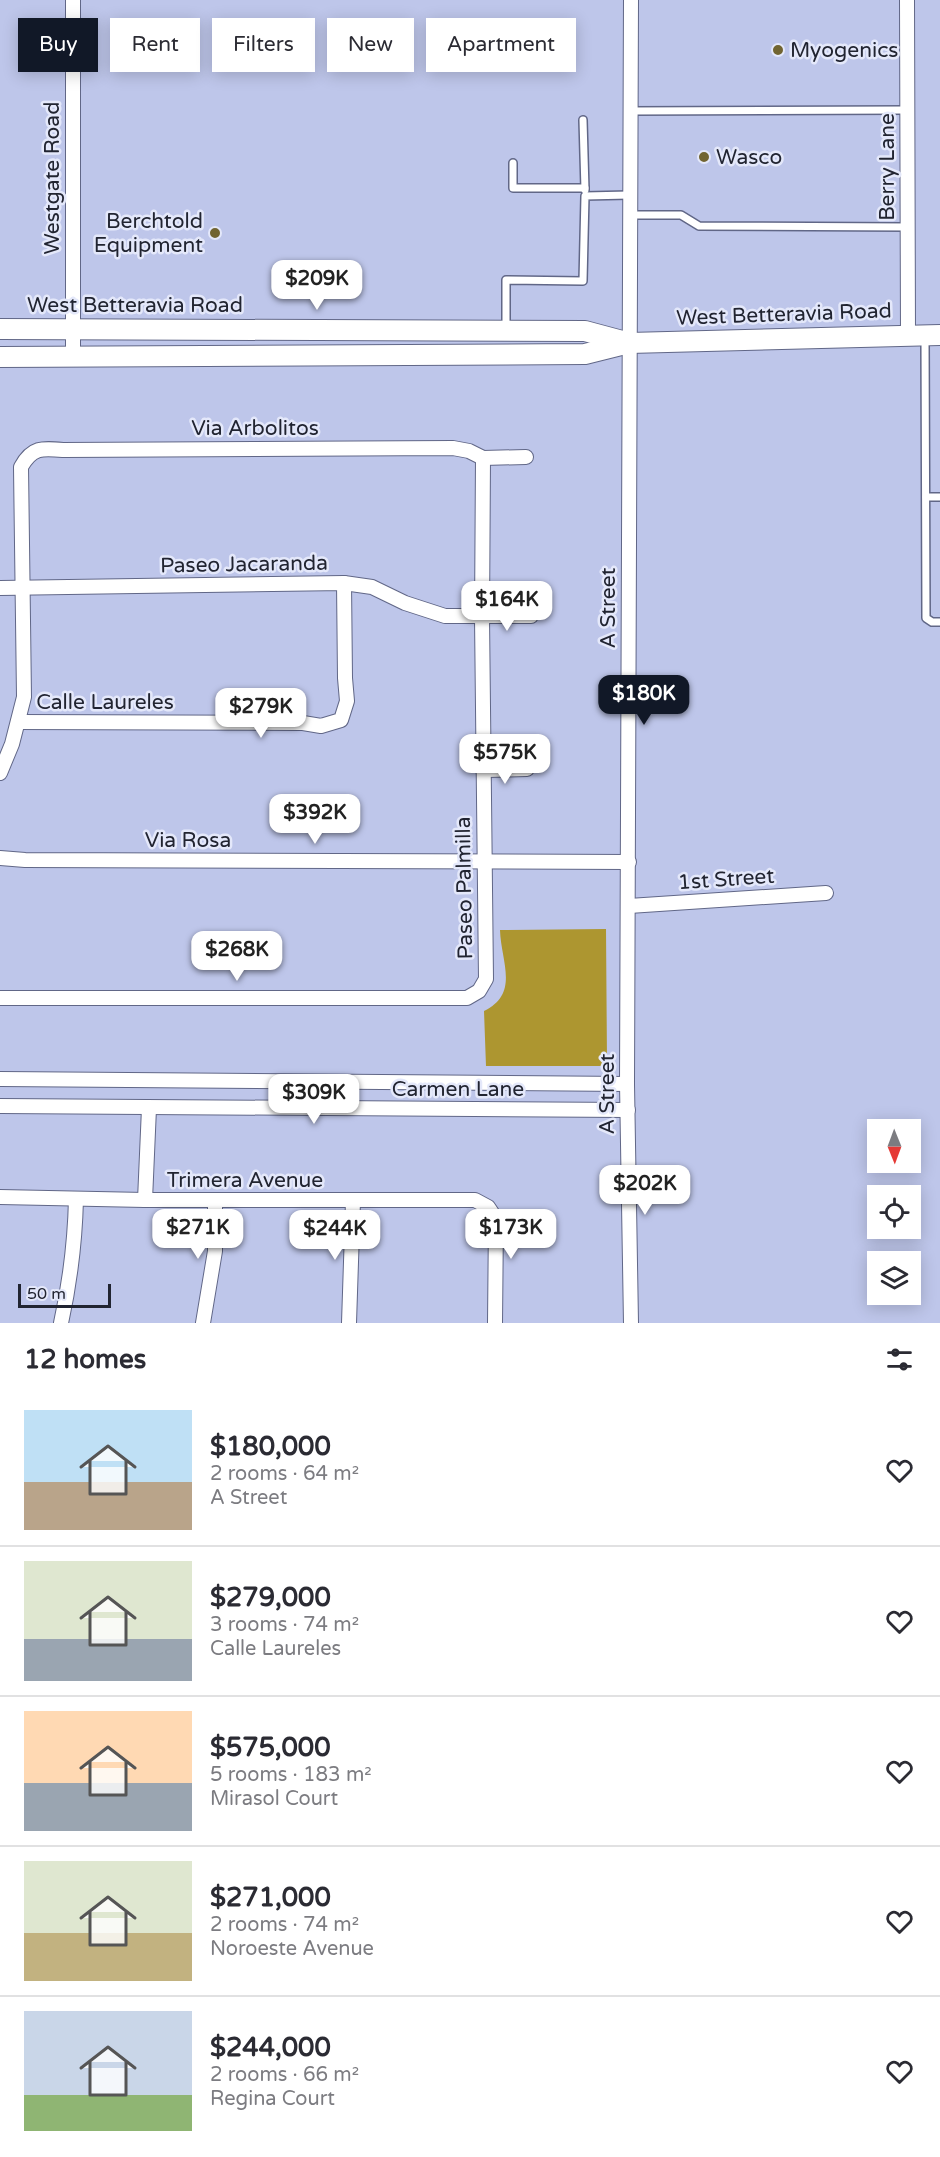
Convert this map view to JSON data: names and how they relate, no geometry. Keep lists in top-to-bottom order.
{
  "streets": {
    "street": [
      "Berry Lane",
      "Westgate Road",
      "West Betteravia Road",
      "Via Arbolitos",
      "Paseo Jacaranda",
      "A Street",
      "Calle Laureles",
      "Via Rosa",
      "1st Street",
      "Paseo Palmilla",
      "Carmen Lane",
      "Trimera Avenue"
    ]
  },
  "crossings": [
    ["Berry Lane", "West Betteravia Road"],
    ["Westgate Road", "West Betteravia Road"],
    ["West Betteravia Road", "A Street"],
    ["Via Arbolitos", "Paseo Jacaranda"],
    ["Via Arbolitos", "Paseo Palmilla"],
    ["Paseo Jacaranda", "Calle Laureles"],
    ["Paseo Jacaranda", "Paseo Palmilla"],
    ["A Street", "Via Rosa"],
    ["A Street", "1st Street"],
    ["A Street", "Carmen Lane"],
    ["Via Rosa", "Paseo Palmilla"]
  ],
  "places": ["Myogenics", "Wasco", "Berchtold Equipment"],
  "scale_bar": "50 m",
  "north": "bottom",
  "page": {
    "chip": [
      "Buy",
      "Rent",
      "Filters",
      "New",
      "Apartment"
    ],
    "price": [
      "$209K",
      "$164K",
      "$180K",
      "$279K",
      "$575K",
      "$392K",
      "$268K",
      "$309K",
      "$202K",
      "$271K",
      "$173K",
      "$244K"
    ],
    "scale": "50 m",
    "heading": "12 homes",
    "list": [
      {
        "name": "$180,000",
        "note": "2 rooms · 64 m² · A Street"
      },
      {
        "name": "$279,000",
        "note": "3 rooms · 74 m² · Calle Laureles"
      },
      {
        "name": "$575,000",
        "note": "5 rooms · 183 m² · Mirasol Court"
      },
      {
        "name": "$271,000",
        "note": "2 rooms · 74 m² · Noroeste Avenue"
      },
      {
        "name": "$244,000",
        "note": "2 rooms · 66 m² · Regina Court"
      }
    ]
  }
}
